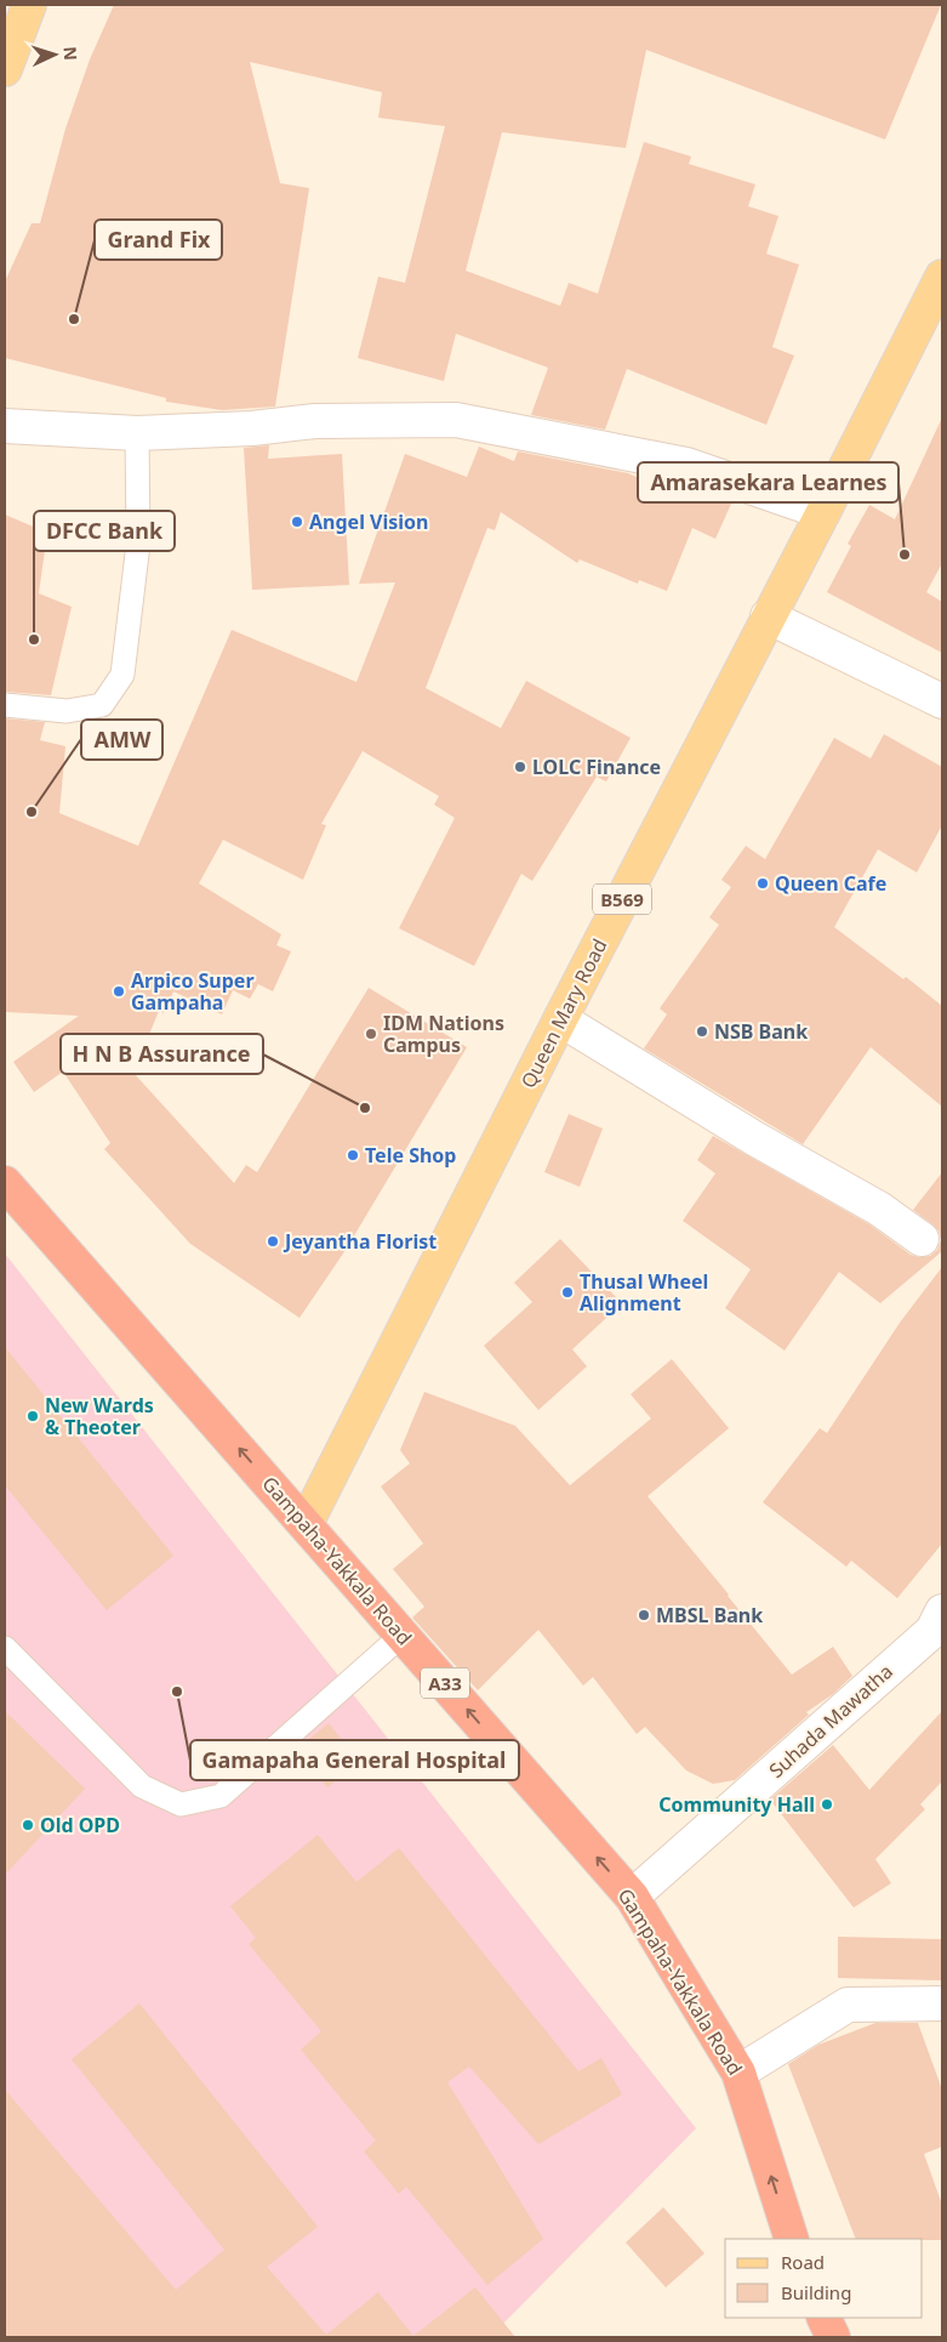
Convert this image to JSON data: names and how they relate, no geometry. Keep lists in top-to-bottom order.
{
  "streets": {
    "highway": ["Gampaha-Yakkala Road", "A33"],
    "main road": ["B569", "Queen Mary Road"],
    "street": ["Suhada Mawatha"]
  },
  "crossings": [
    ["Queen Mary Road", "Gampaha-Yakkala Road"],
    ["Gampaha-Yakkala Road", "Suhada Mawatha"]
  ],
  "one_way": ["Gampaha-Yakkala Road"],
  "places": [
    "Grand Fix",
    "Angel Vision",
    "Amarasekara Learnes",
    "DFCC Bank",
    "LOLC Finance",
    "AMW",
    "Queen Cafe",
    "Arpico Super Gampaha",
    "NSB Bank",
    "IDM Nations Campus",
    "H N B Assurance",
    "Tele Shop",
    "Jeyantha Florist",
    "Thusal Wheel Alignment",
    "New Wards & Theoter",
    "MBSL Bank",
    "Gamapaha General Hospital",
    "Community Hall",
    "Old OPD"
  ],
  "legend": ["Road", "Building"],
  "north": "right"
}
